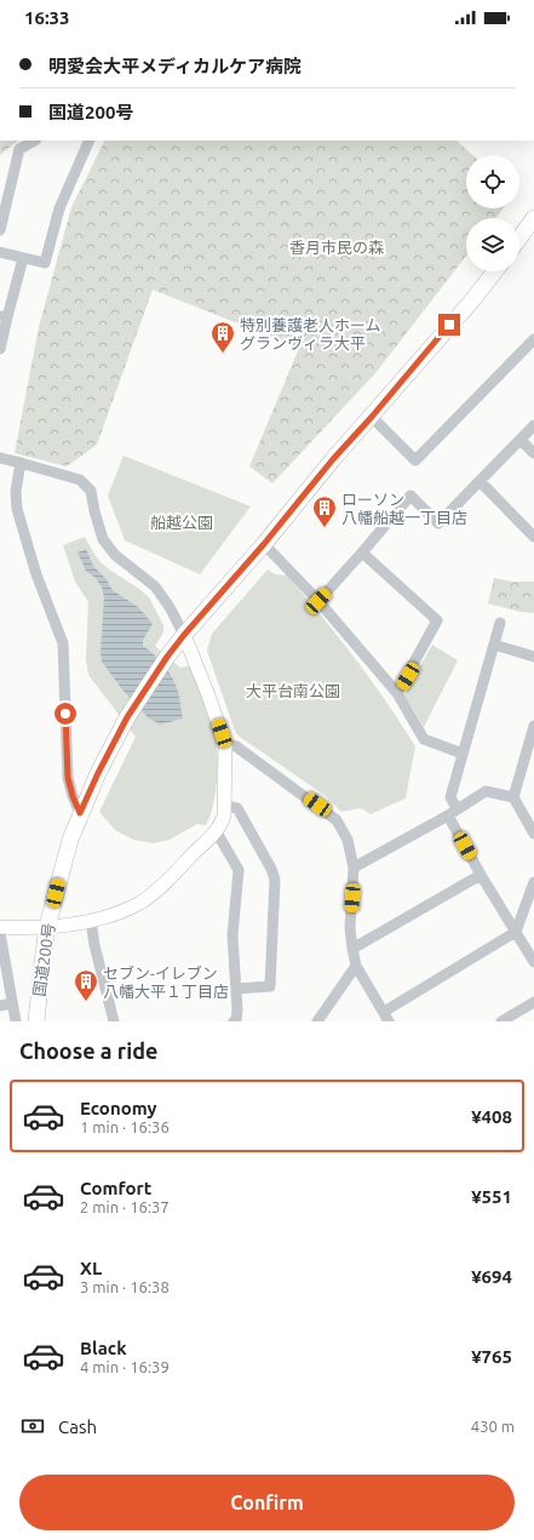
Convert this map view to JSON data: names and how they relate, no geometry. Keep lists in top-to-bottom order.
{
  "streets": {
    "highway": ["国道200号"]
  },
  "parks": ["香月市民の森", "船越公園", "大平台南公園"],
  "places": {
    "building": ["特別養護老人ホーム グランヴィラ大平", "ローソン 八幡船越一丁目店", "セブン-イレブン 八幡大平１丁目店"]
  },
  "page": {
    "status": "16:33",
    "banner": ["明愛会大平メディカルケア病院", "国道200号"],
    "heading": "Choose a ride",
    "list": [
      {
        "name": "Economy",
        "note": "1 min · 16:36",
        "value": "¥408"
      },
      {
        "name": "Comfort",
        "note": "2 min · 16:37",
        "value": "¥551"
      },
      {
        "name": "XL",
        "note": "3 min · 16:38",
        "value": "¥694"
      },
      {
        "name": "Black",
        "note": "4 min · 16:39",
        "value": "¥765"
      }
    ],
    "pay": ["Cash", "430 m"],
    "buttons": "Confirm"
  }
}
